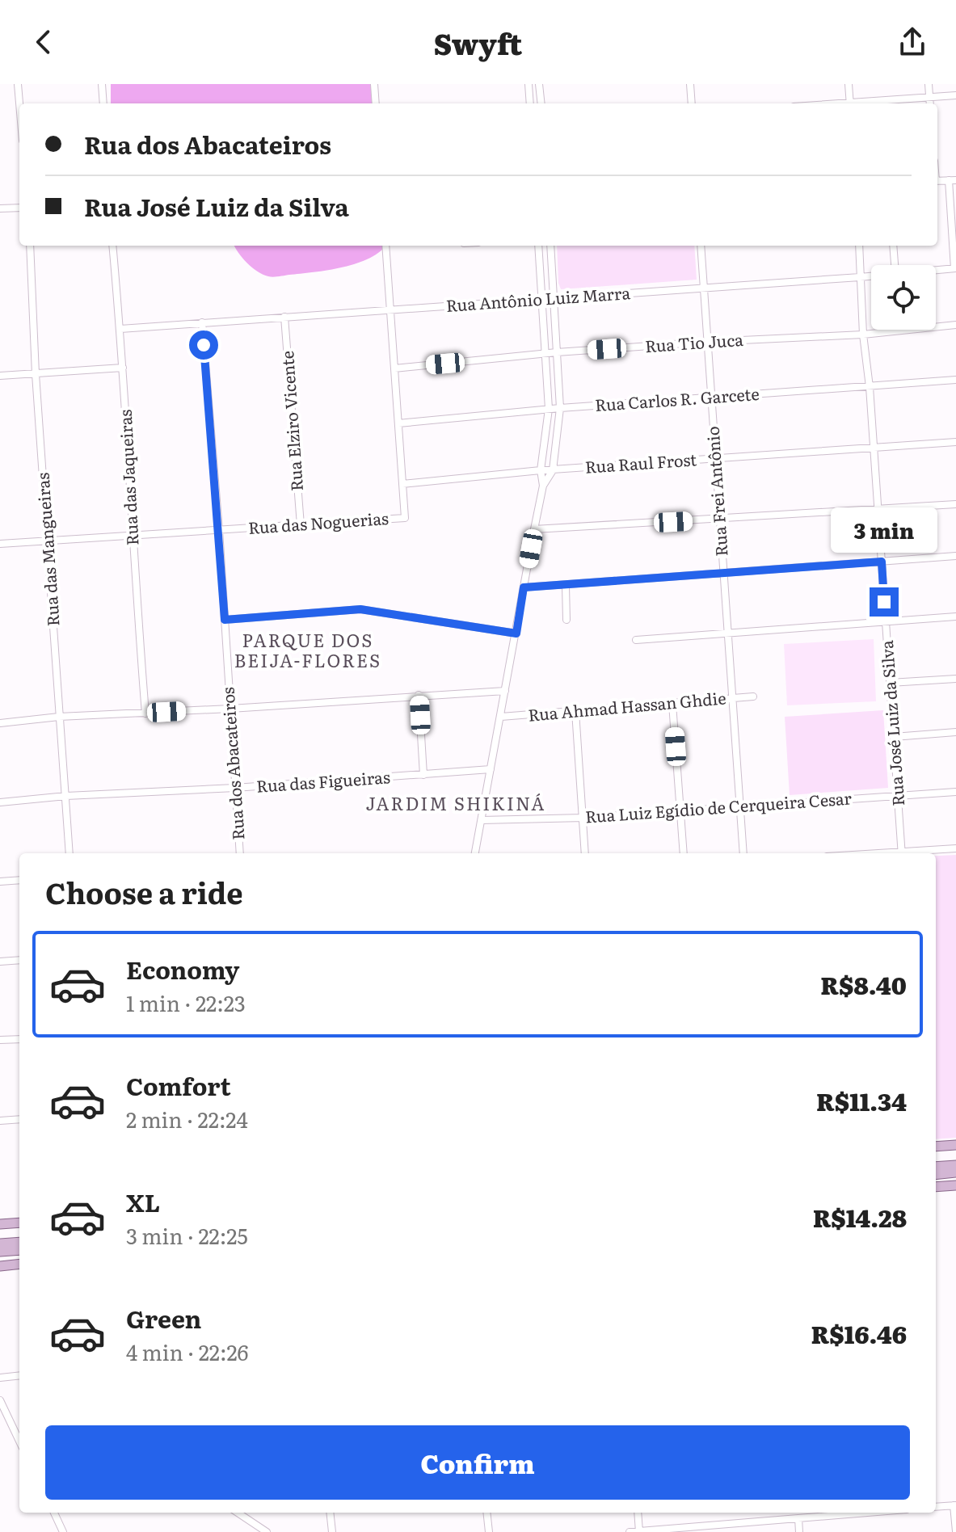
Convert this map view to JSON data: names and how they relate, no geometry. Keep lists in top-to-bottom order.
{
  "streets": {
    "street": [
      "Rua Antônio Luiz Marra",
      "Rua Tio Juca",
      "Rua Carlos R. Garcete",
      "Rua Elziro Vicente",
      "Rua Raul Frost",
      "Rua das Jaqueiras",
      "Rua Frei Antônio",
      "Rua das Noguerias",
      "Rua das Mangueiras",
      "Rua Ahmad Hassan Ghdie",
      "Rua José Luiz da Silva",
      "Rua dos Abacateiros",
      "Rua das Figueiras",
      "Rua Luiz Egídio de Cerqueira Cesar"
    ]
  },
  "crossings": [
    ["Rua Antônio Luiz Marra", "Rua Elziro Vicente"],
    ["Rua Antônio Luiz Marra", "Rua das Jaqueiras"],
    ["Rua Antônio Luiz Marra", "Rua Frei Antônio"],
    ["Rua Antônio Luiz Marra", "Rua José Luiz da Silva"],
    ["Rua Antônio Luiz Marra", "Rua dos Abacateiros"],
    ["Rua Tio Juca", "Rua Frei Antônio"],
    ["Rua Tio Juca", "Rua José Luiz da Silva"],
    ["Rua Carlos R. Garcete", "Rua Frei Antônio"],
    ["Rua Carlos R. Garcete", "Rua José Luiz da Silva"],
    ["Rua Elziro Vicente", "Rua das Noguerias"],
    ["Rua Raul Frost", "Rua Frei Antônio"],
    ["Rua Raul Frost", "Rua das Noguerias"],
    ["Rua Raul Frost", "Rua José Luiz da Silva"],
    ["Rua das Jaqueiras", "Rua das Noguerias"],
    ["Rua Frei Antônio", "Rua Ahmad Hassan Ghdie"],
    ["Rua Frei Antônio", "Rua Luiz Egídio de Cerqueira Cesar"],
    ["Rua das Noguerias", "Rua das Mangueiras"],
    ["Rua das Noguerias", "Rua dos Abacateiros"],
    ["Rua das Mangueiras", "Rua das Figueiras"],
    ["Rua José Luiz da Silva", "Rua Luiz Egídio de Cerqueira Cesar"],
    ["Rua dos Abacateiros", "Rua das Figueiras"]
  ],
  "districts": ["PARQUE DOS BEIJA-FLORES", "JARDIM SHIKINÁ"],
  "page": {
    "header": "Swyft",
    "banner": ["Rua dos Abacateiros", "Rua José Luiz da Silva"],
    "bubble": "3 min",
    "heading": "Choose a ride",
    "list": [
      {
        "name": "Economy",
        "note": "1 min · 22:23",
        "value": "R$8.40"
      },
      {
        "name": "Comfort",
        "note": "2 min · 22:24",
        "value": "R$11.34"
      },
      {
        "name": "XL",
        "note": "3 min · 22:25",
        "value": "R$14.28"
      },
      {
        "name": "Green",
        "note": "4 min · 22:26",
        "value": "R$16.46"
      }
    ],
    "buttons": "Confirm"
  }
}
